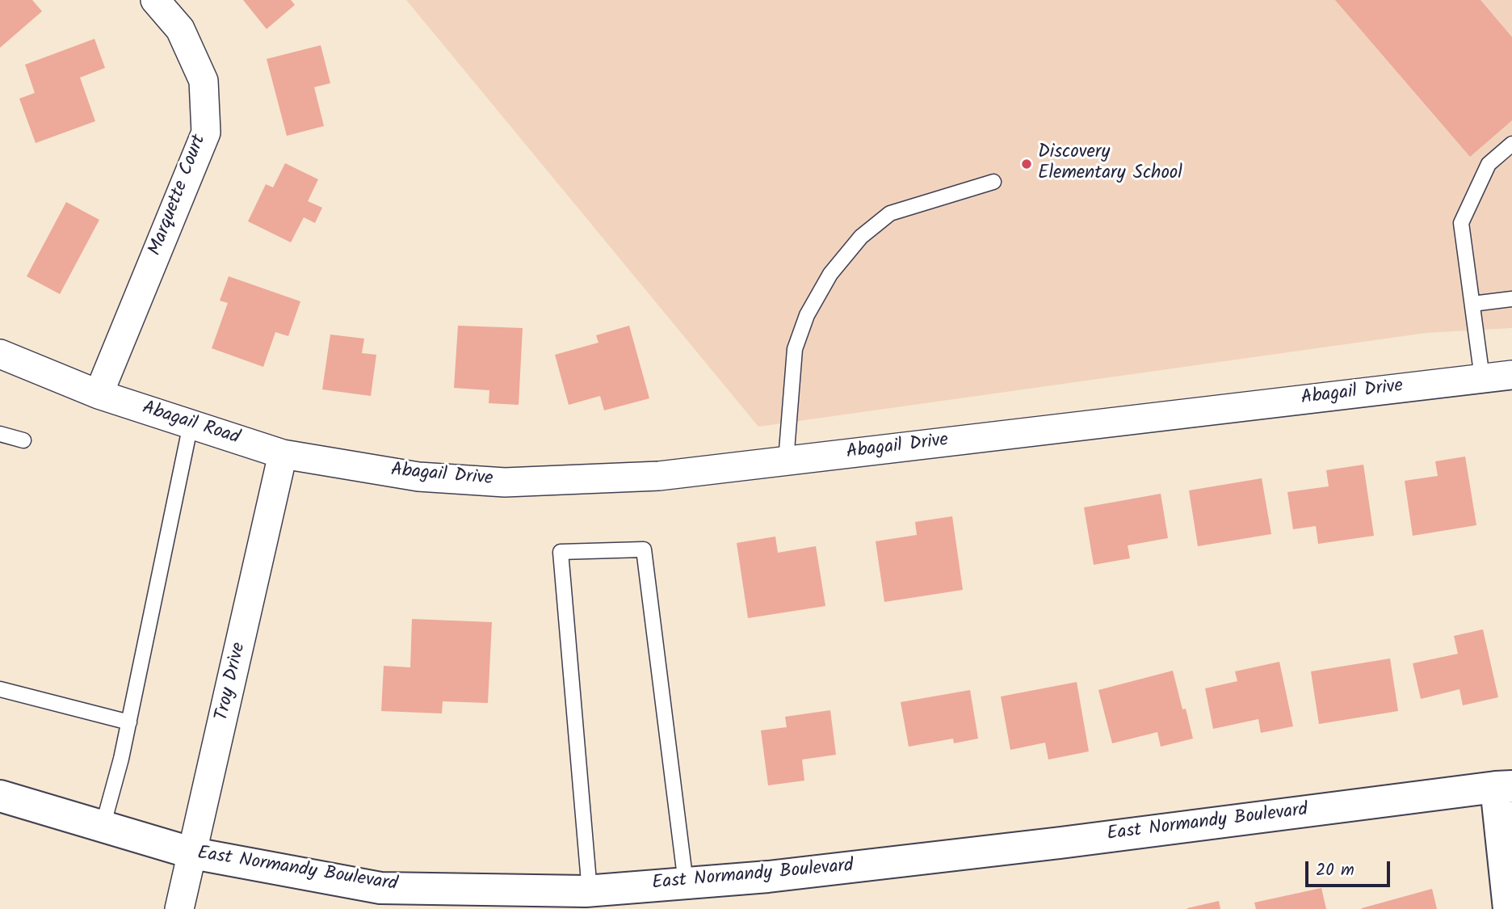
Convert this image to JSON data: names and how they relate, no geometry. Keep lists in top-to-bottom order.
{
  "streets": {
    "street": [
      "Marquette Court",
      "Abagail Drive",
      "Abagail Road",
      "Troy Drive",
      "East Normandy Boulevard"
    ]
  },
  "crossings": [
    ["Marquette Court", "Abagail Road"],
    ["Abagail Drive", "Abagail Road"],
    ["Abagail Drive", "Troy Drive"],
    ["Abagail Road", "Troy Drive"],
    ["Troy Drive", "East Normandy Boulevard"]
  ],
  "places": ["Discovery Elementary School"],
  "scale_bar": "20 m"
}
